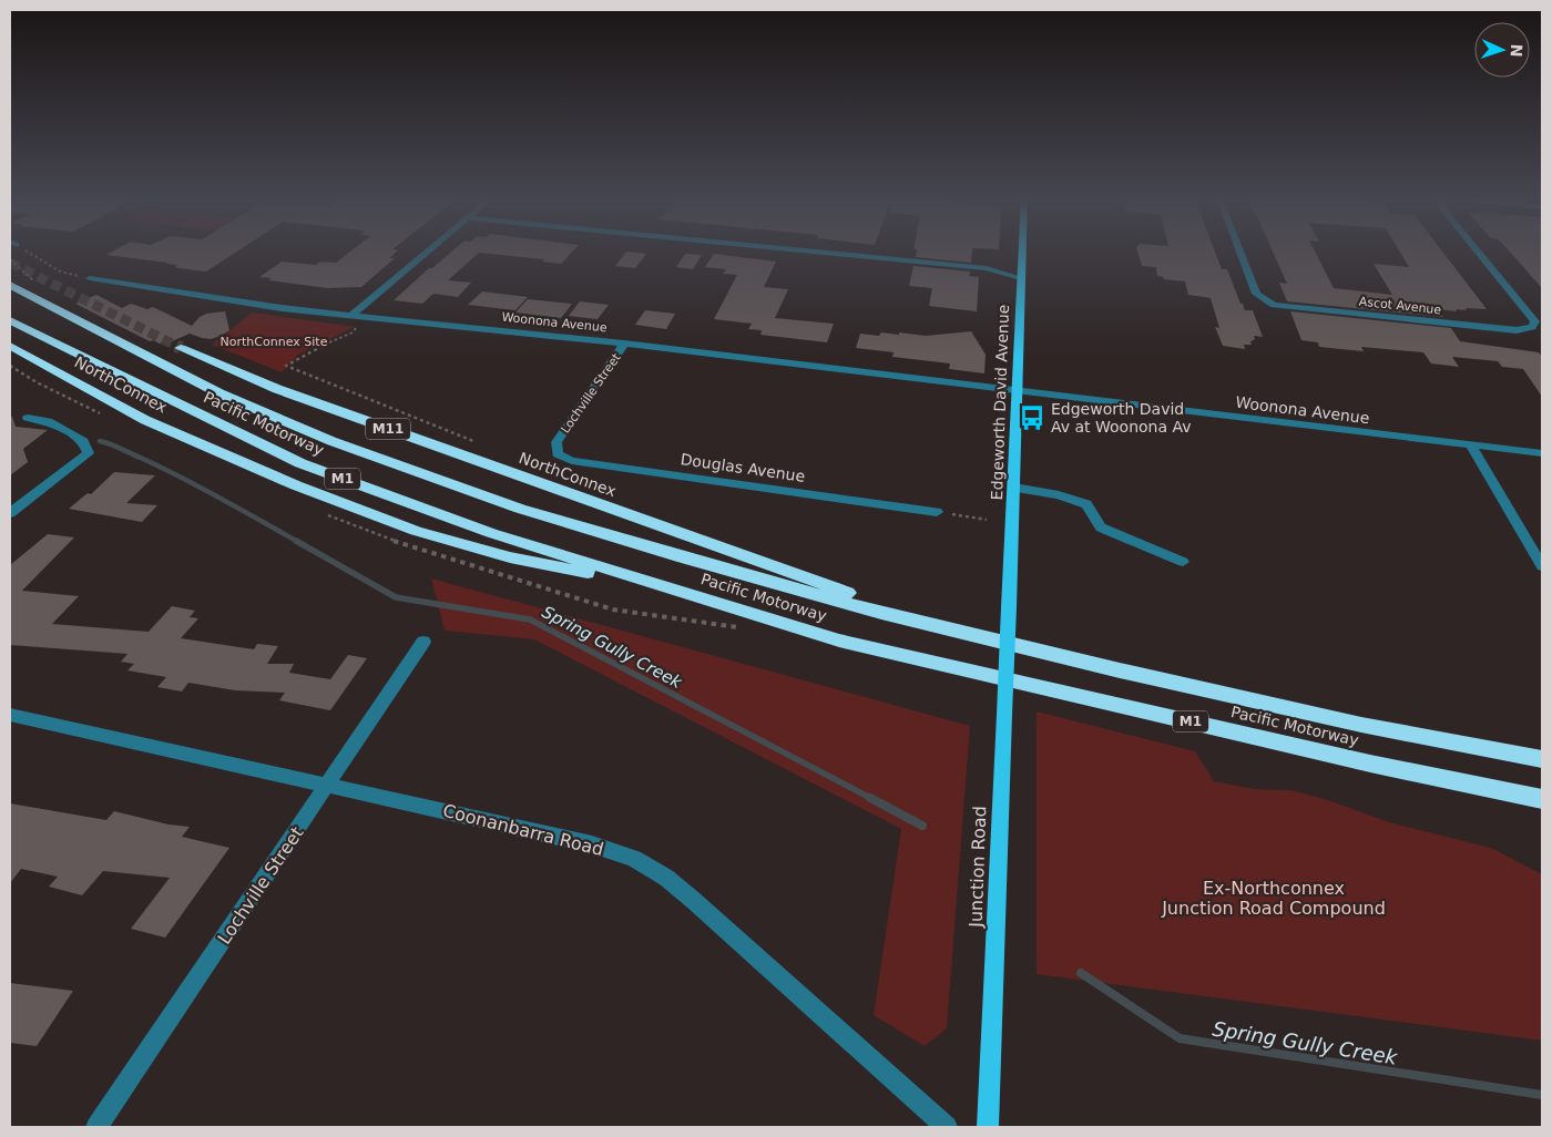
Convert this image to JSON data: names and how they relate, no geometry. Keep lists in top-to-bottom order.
{
  "streets": {
    "highway": [
      "NorthConnex",
      "Pacific Motorway",
      "M11",
      "M1"
    ],
    "main road": ["Edgeworth David Avenue", "Junction Road"],
    "street": [
      "Ascot Avenue",
      "Woonona Avenue",
      "Lochville Street",
      "Douglas Avenue",
      "Coonanbarra Road"
    ]
  },
  "crossings": [
    ["Woonona Avenue", "Lochville Street"],
    ["Woonona Avenue", "Edgeworth David Avenue"],
    ["NorthConnex", "Pacific Motorway"],
    ["Lochville Street", "Douglas Avenue"],
    ["Lochville Street", "Coonanbarra Road"],
    ["Edgeworth David Avenue", "Junction Road"]
  ],
  "water": ["Spring Gully Creek"],
  "parks": ["NorthConnex Site", "Ex-Northconnex Junction Road Compound"],
  "places": {
    "bus stop": ["Edgeworth David Av at Woonona Av"]
  },
  "north": "right"
}
